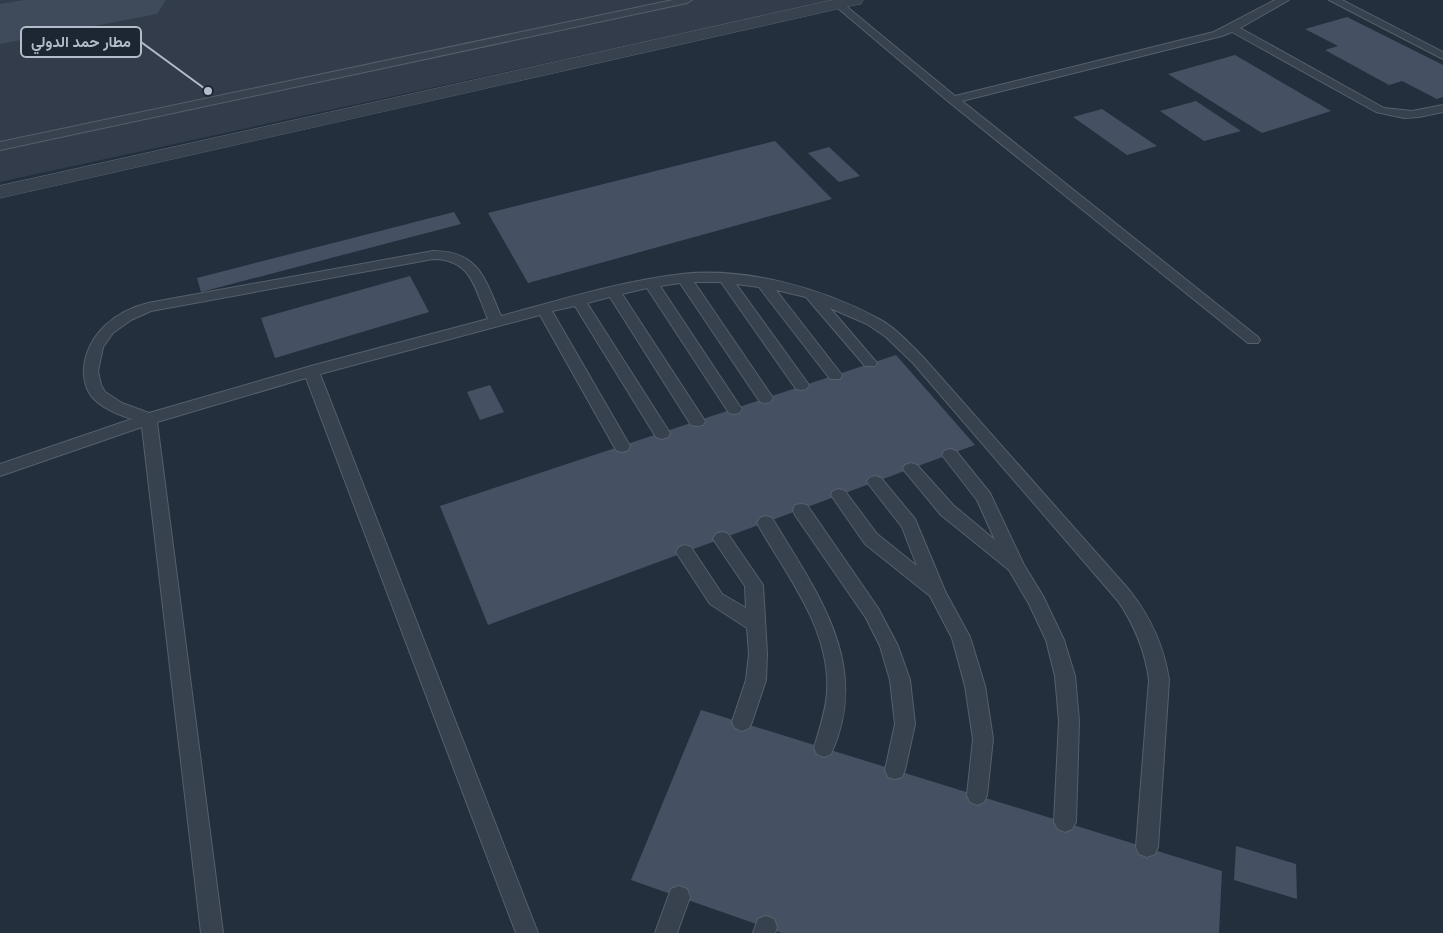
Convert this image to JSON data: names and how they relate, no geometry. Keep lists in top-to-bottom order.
{
  "places": ["مطار حمد الدولي"]
}
